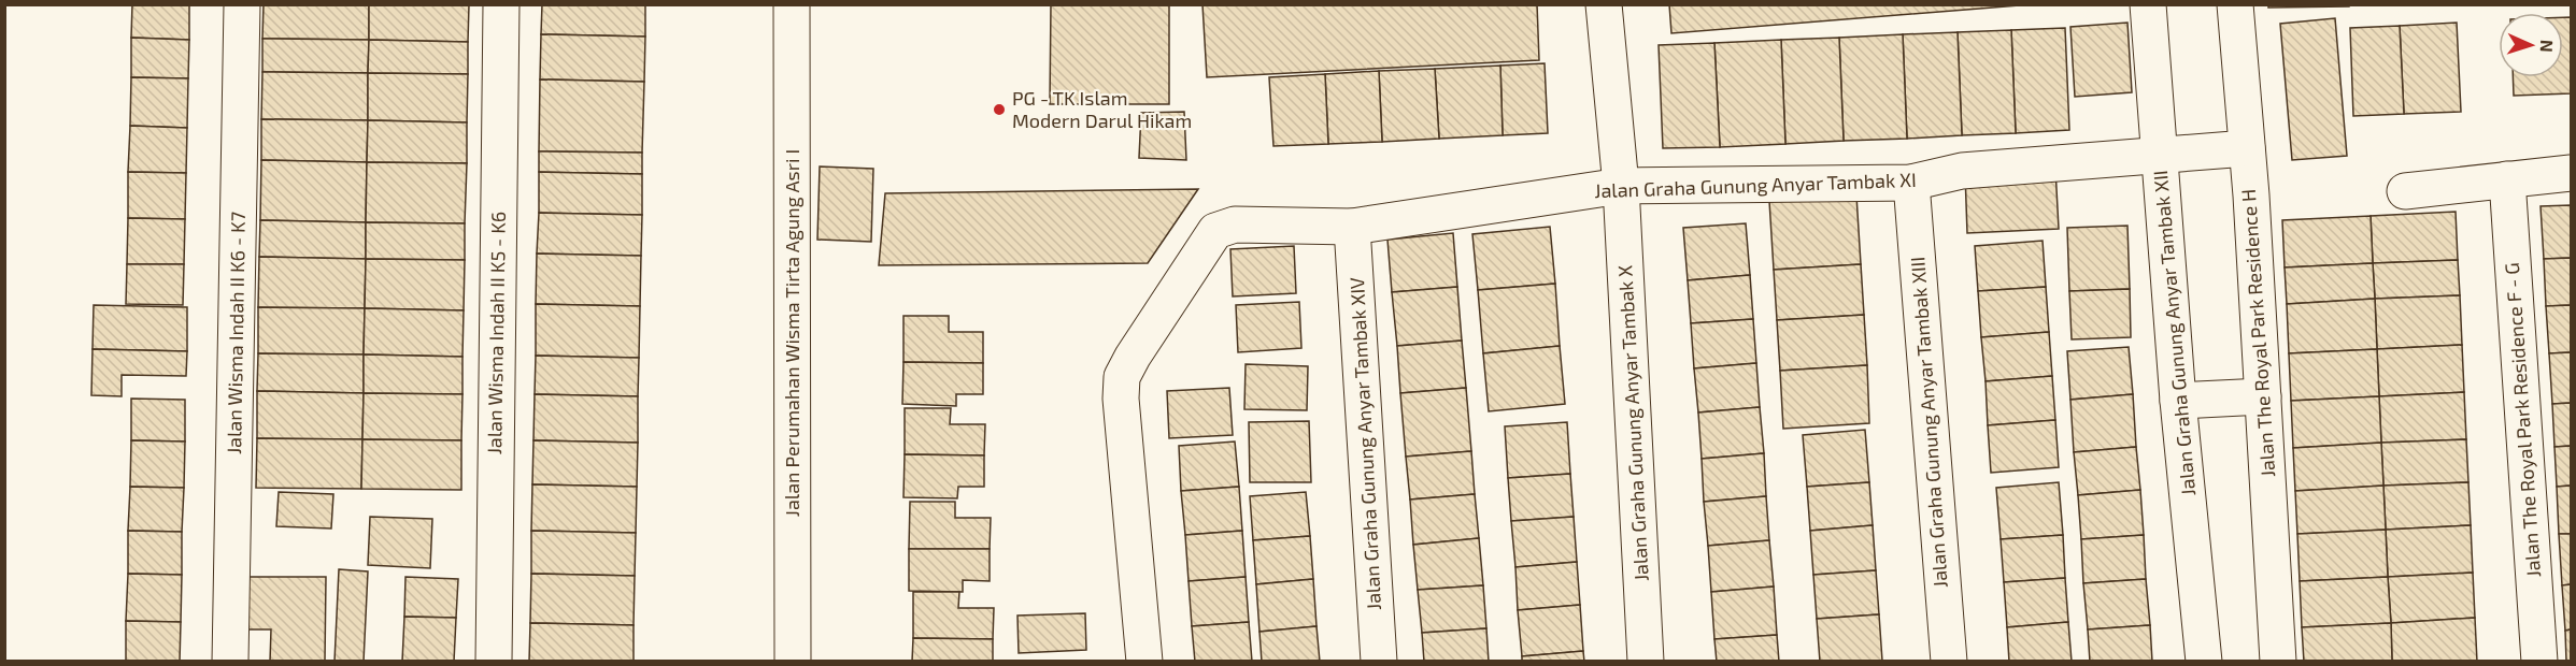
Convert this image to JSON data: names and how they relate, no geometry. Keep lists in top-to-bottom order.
{
  "streets": {
    "street": [
      "Jalan Graha Gunung Anyar Tambak XI",
      "Jalan Wisma Indah II K6 - K7",
      "Jalan Wisma Indah II K5 - K6",
      "Jalan Perumahan Wisma Tirta Agung Asri I",
      "Jalan Graha Gunung Anyar Tambak XII",
      "Jalan The Royal Park Residence H",
      "Jalan The Royal Park Residence F - G",
      "Jalan Graha Gunung Anyar Tambak XIII",
      "Jalan Graha Gunung Anyar Tambak X",
      "Jalan Graha Gunung Anyar Tambak XIV"
    ]
  },
  "crossings": [
    ["Jalan Graha Gunung Anyar Tambak XI", "Jalan Graha Gunung Anyar Tambak XII"],
    ["Jalan Graha Gunung Anyar Tambak XI", "Jalan The Royal Park Residence H"],
    ["Jalan Graha Gunung Anyar Tambak XI", "Jalan Graha Gunung Anyar Tambak XIII"],
    ["Jalan Graha Gunung Anyar Tambak XI", "Jalan Graha Gunung Anyar Tambak X"],
    ["Jalan Graha Gunung Anyar Tambak XI", "Jalan Graha Gunung Anyar Tambak XIV"]
  ],
  "places": ["PG - TK Islam Modern Darul Hikam"],
  "north": "right"
}
